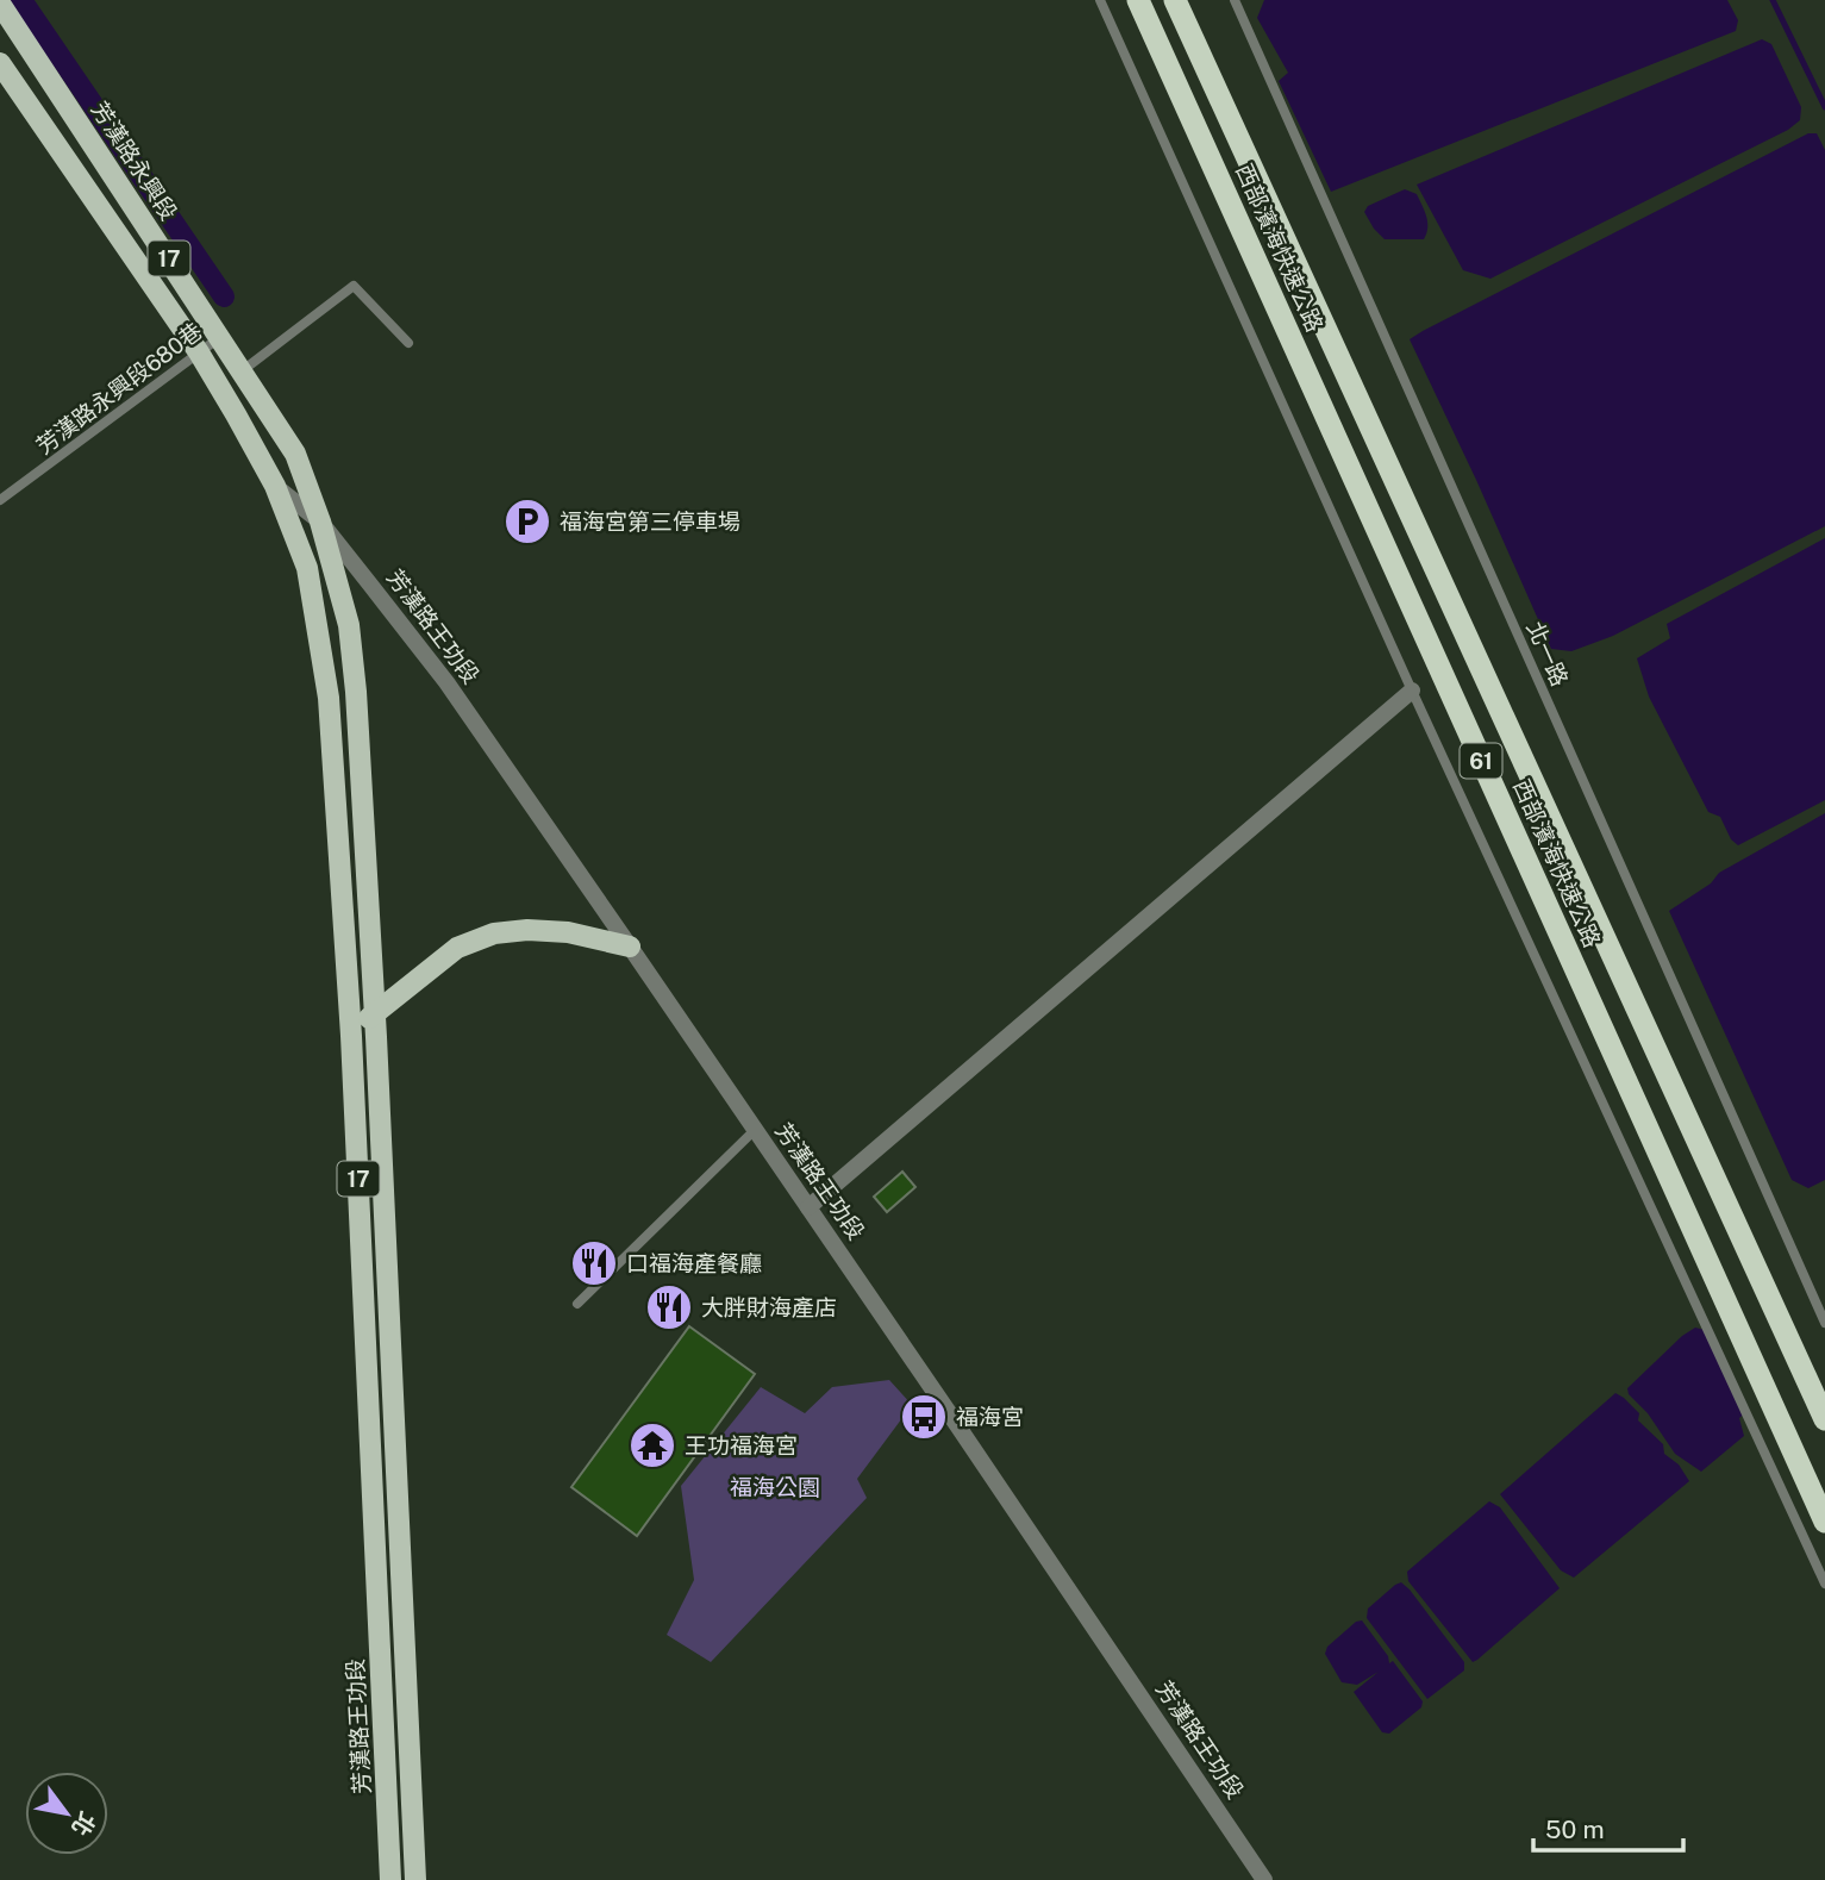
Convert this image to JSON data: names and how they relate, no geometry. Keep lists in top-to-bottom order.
{
  "streets": {
    "highway": ["西部濱海快速公路", "61"],
    "main road": ["芳漢路永興段", "17", "芳漢路王功段"],
    "lane": ["芳漢路永興段680巷", "北一路"]
  },
  "crossings": [
    ["芳漢路永興段", "17"],
    ["芳漢路永興段", "芳漢路永興段680巷"],
    ["芳漢路永興段", "芳漢路王功段"],
    ["17", "芳漢路永興段680巷"],
    ["17", "芳漢路王功段"]
  ],
  "parks": ["福海公園"],
  "places": {
    "parking": ["福海宮第三停車場"],
    "restaurant": ["口福海產餐廳", "大胖財海產店"],
    "bus stop": ["福海宮"],
    "temple": ["王功福海宮"]
  },
  "scale_bar": "50 m",
  "north": "bottom right"
}
